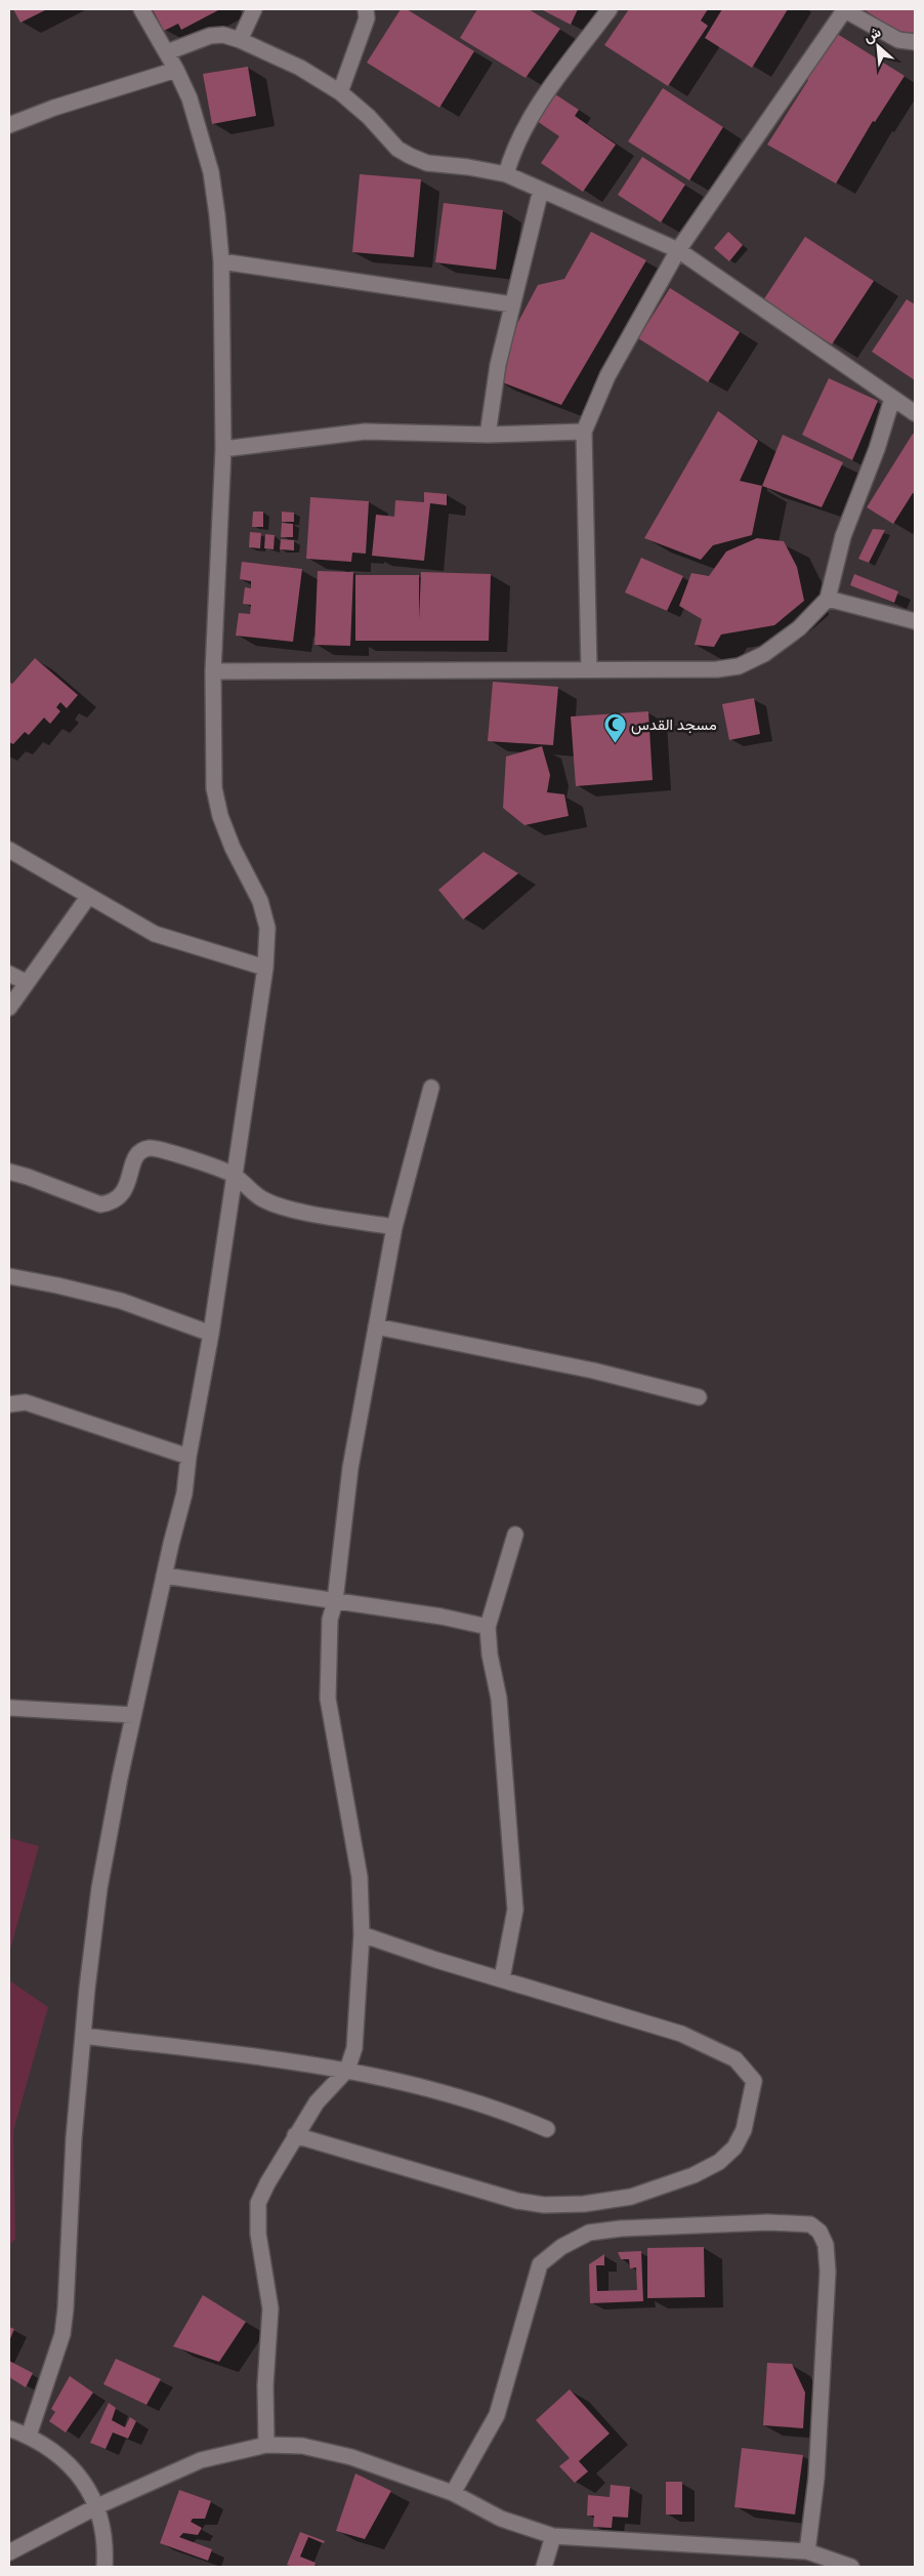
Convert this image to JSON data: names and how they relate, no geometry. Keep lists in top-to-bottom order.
{
  "places": {
    "mosque": ["مسجد القدس"]
  },
  "north": "top left"
}
